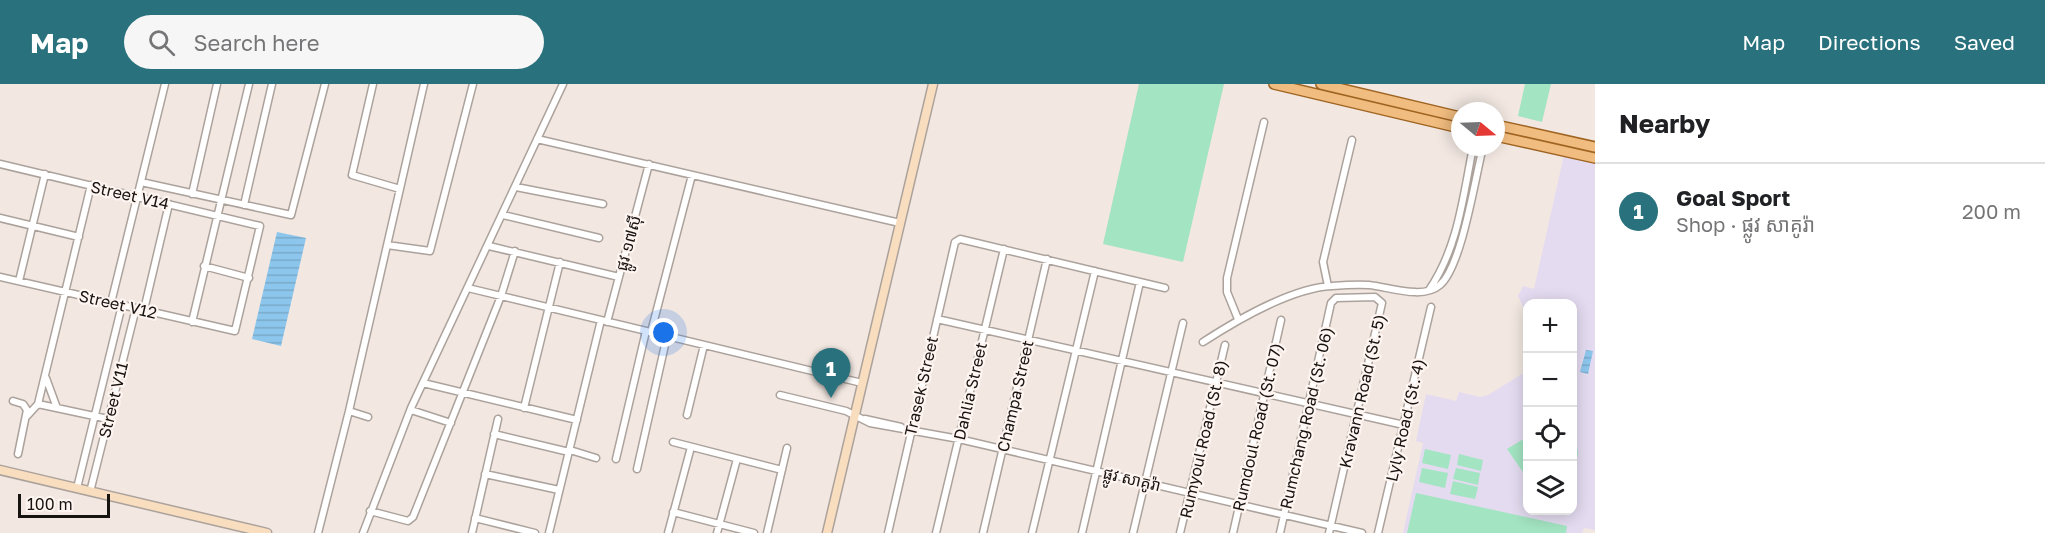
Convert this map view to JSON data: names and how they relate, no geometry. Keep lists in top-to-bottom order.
{
  "streets": {
    "street": [
      "Street V14",
      "ផ្លូវ ១៧ស៊ី",
      "Street V12",
      "Trasek Street",
      "Dahlia Street",
      "Kravann Road (St. 5)",
      "Champa Street",
      "Street V11",
      "Rumchang Road (St. 06)",
      "Lyly Road (St. 4)",
      "Rumdoul Road (St. 07)",
      "Rumyoul Road (St. 8)",
      "ផ្លូវ សាគូរ៉ា"
    ]
  },
  "crossings": [
    ["Street V14", "Street V12"],
    ["Street V12", "Street V11"],
    ["Trasek Street", "Dahlia Street"],
    ["Trasek Street", "ផ្លូវ សាគូរ៉ា"],
    ["Dahlia Street", "ផ្លូវ សាគូរ៉ា"],
    ["Kravann Road (St. 5)", "Rumchang Road (St. 06)"],
    ["Kravann Road (St. 5)", "ផ្លូវ សាគូរ៉ា"],
    ["Champa Street", "ផ្លូវ សាគូរ៉ា"],
    ["Rumchang Road (St. 06)", "ផ្លូវ សាគូរ៉ា"],
    ["Rumdoul Road (St. 07)", "ផ្លូវ សាគូរ៉ា"],
    ["Rumyoul Road (St. 8)", "ផ្លូវ សាគូរ៉ា"]
  ],
  "scale_bar": "100 m",
  "north": "right",
  "page": {
    "header": "Map",
    "search": "Search here",
    "nav": ["Map", "Directions", "Saved"],
    "heading": "Nearby",
    "list": [
      {
        "mark": "1",
        "name": "Goal Sport",
        "note": "Shop · ផ្លូវ សាគូរ៉ា",
        "value": "200 m"
      }
    ],
    "map_buttons": ["+", "−"],
    "pins": "1",
    "scale": "100 m"
  }
}
